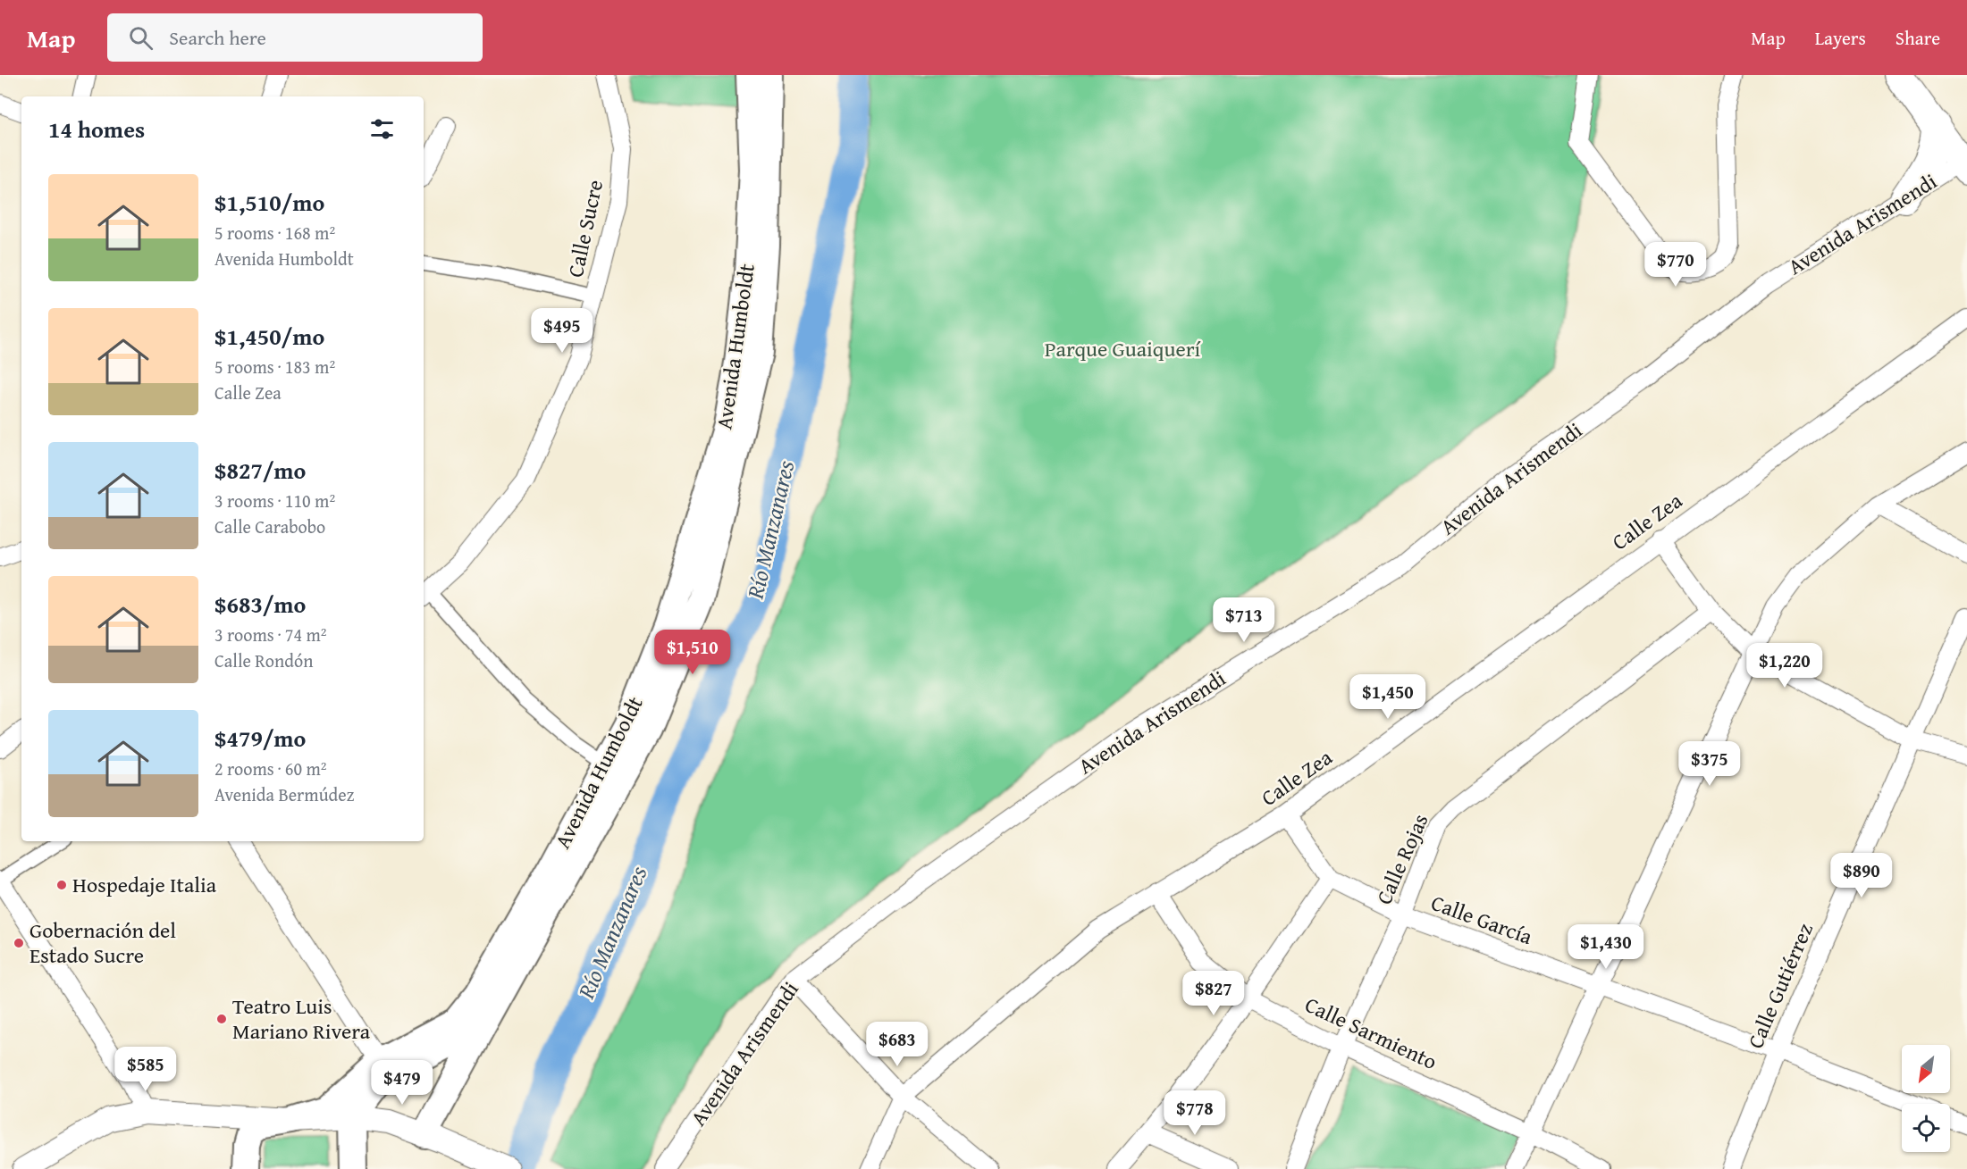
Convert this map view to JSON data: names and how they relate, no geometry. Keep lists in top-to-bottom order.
{
  "streets": {
    "main road": ["Avenida Humboldt"],
    "street": [
      "Avenida Arismendi",
      "Calle Sucre",
      "Calle Zea",
      "Calle Rojas",
      "Calle García",
      "Calle Gutiérrez",
      "Calle Sarmiento"
    ]
  },
  "crossings": [
    ["Calle Zea", "Calle García"],
    ["Calle Zea", "Calle Sarmiento"],
    ["Calle Rojas", "Calle García"],
    ["Calle Rojas", "Calle Sarmiento"],
    ["Calle García", "Calle Gutiérrez"]
  ],
  "water": ["Río Manzanares"],
  "parks": ["Parque Guaiquerí"],
  "places": ["Hospedaje Italia", "Gobernación del Estado Sucre", "Teatro Luis Mariano Rivera"],
  "north": "bottom left",
  "page": {
    "header": "Map",
    "search": "Search here",
    "nav": ["Map", "Layers", "Share"],
    "heading": "14 homes",
    "list": [
      {
        "name": "$1,510/mo",
        "note": "5 rooms · 168 m² · Avenida Humboldt"
      },
      {
        "name": "$1,450/mo",
        "note": "5 rooms · 183 m² · Calle Zea"
      },
      {
        "name": "$827/mo",
        "note": "3 rooms · 110 m² · Calle Carabobo"
      },
      {
        "name": "$683/mo",
        "note": "3 rooms · 74 m² · Calle Rondón"
      },
      {
        "name": "$479/mo",
        "note": "2 rooms · 60 m² · Avenida Bermúdez"
      }
    ],
    "price": [
      "$770",
      "$495",
      "$713",
      "$1,510",
      "$1,220",
      "$1,450",
      "$375",
      "$890",
      "$1,430",
      "$827",
      "$683",
      "$585",
      "$479",
      "$778"
    ]
  }
}
